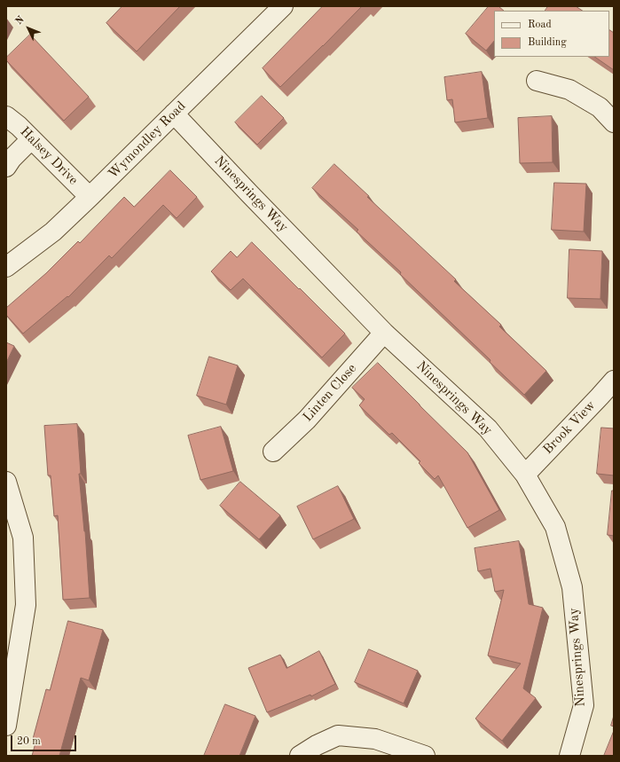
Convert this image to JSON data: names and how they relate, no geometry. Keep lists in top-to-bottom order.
{
  "streets": {
    "street": [
      "Wymondley Road",
      "Halsey Drive",
      "Ninesprings Way",
      "Linten Close",
      "Brook View"
    ]
  },
  "crossings": [
    ["Wymondley Road", "Halsey Drive"],
    ["Wymondley Road", "Ninesprings Way"],
    ["Ninesprings Way", "Linten Close"],
    ["Ninesprings Way", "Brook View"]
  ],
  "legend": ["Road", "Building"],
  "scale_bar": "20 m",
  "north": "top left"
}
